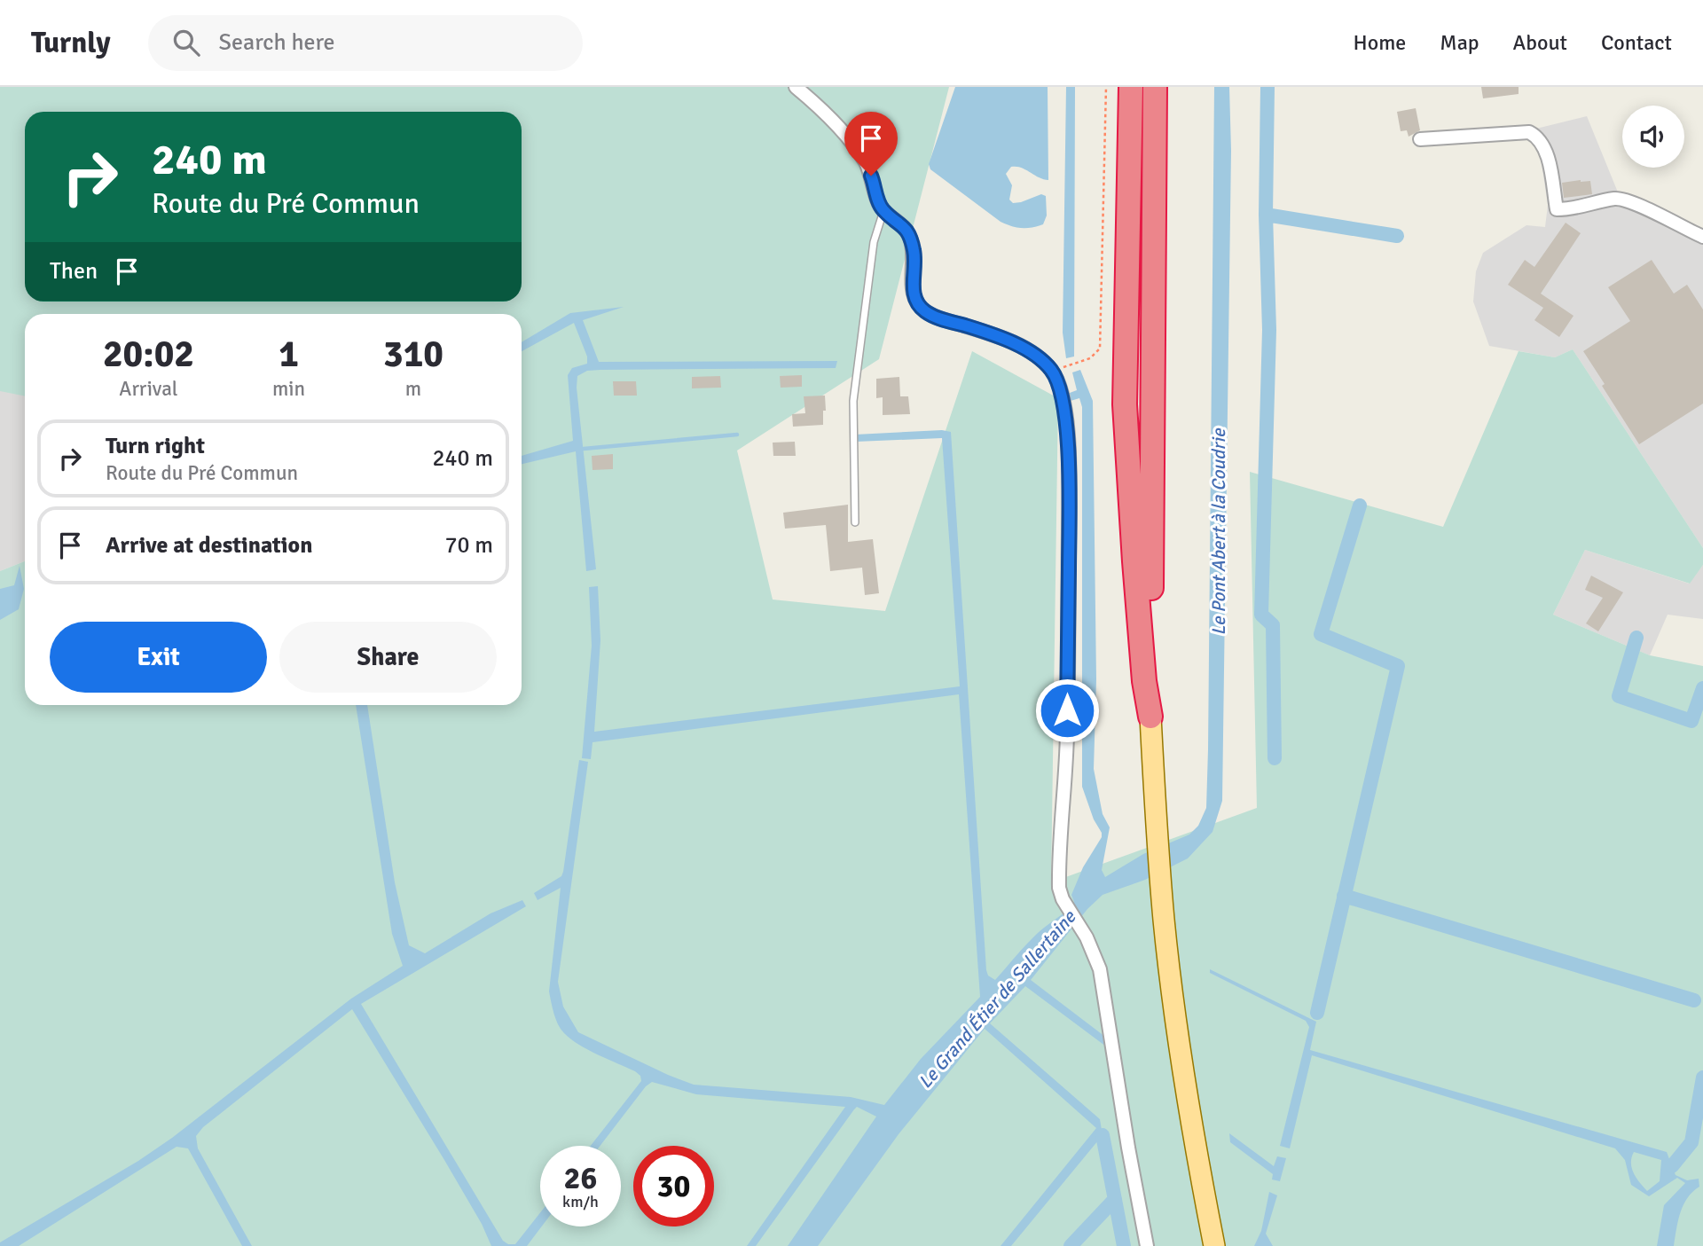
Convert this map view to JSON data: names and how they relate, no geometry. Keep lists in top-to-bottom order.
{
  "water": ["Le Pont Abert à la Coudrie", "Le Grand Étier de Sallertaine"],
  "page": {
    "header": "Turnly",
    "search": "Search here",
    "nav": [
      "Home",
      "Map",
      "About",
      "Contact"
    ],
    "turn": ["240 m", "Route du Pré Commun"],
    "then": "Then",
    "eta": [
      "20:02",
      "Arrival",
      "1",
      "min",
      "310",
      "m"
    ],
    "list": [
      {
        "name": "Turn right",
        "note": "Route du Pré Commun",
        "value": "240 m"
      },
      {
        "name": "Arrive at destination",
        "value": "70 m"
      }
    ],
    "buttons": ["Exit", "Share"],
    "speed": "26 km/h",
    "limit": "30"
  }
}
